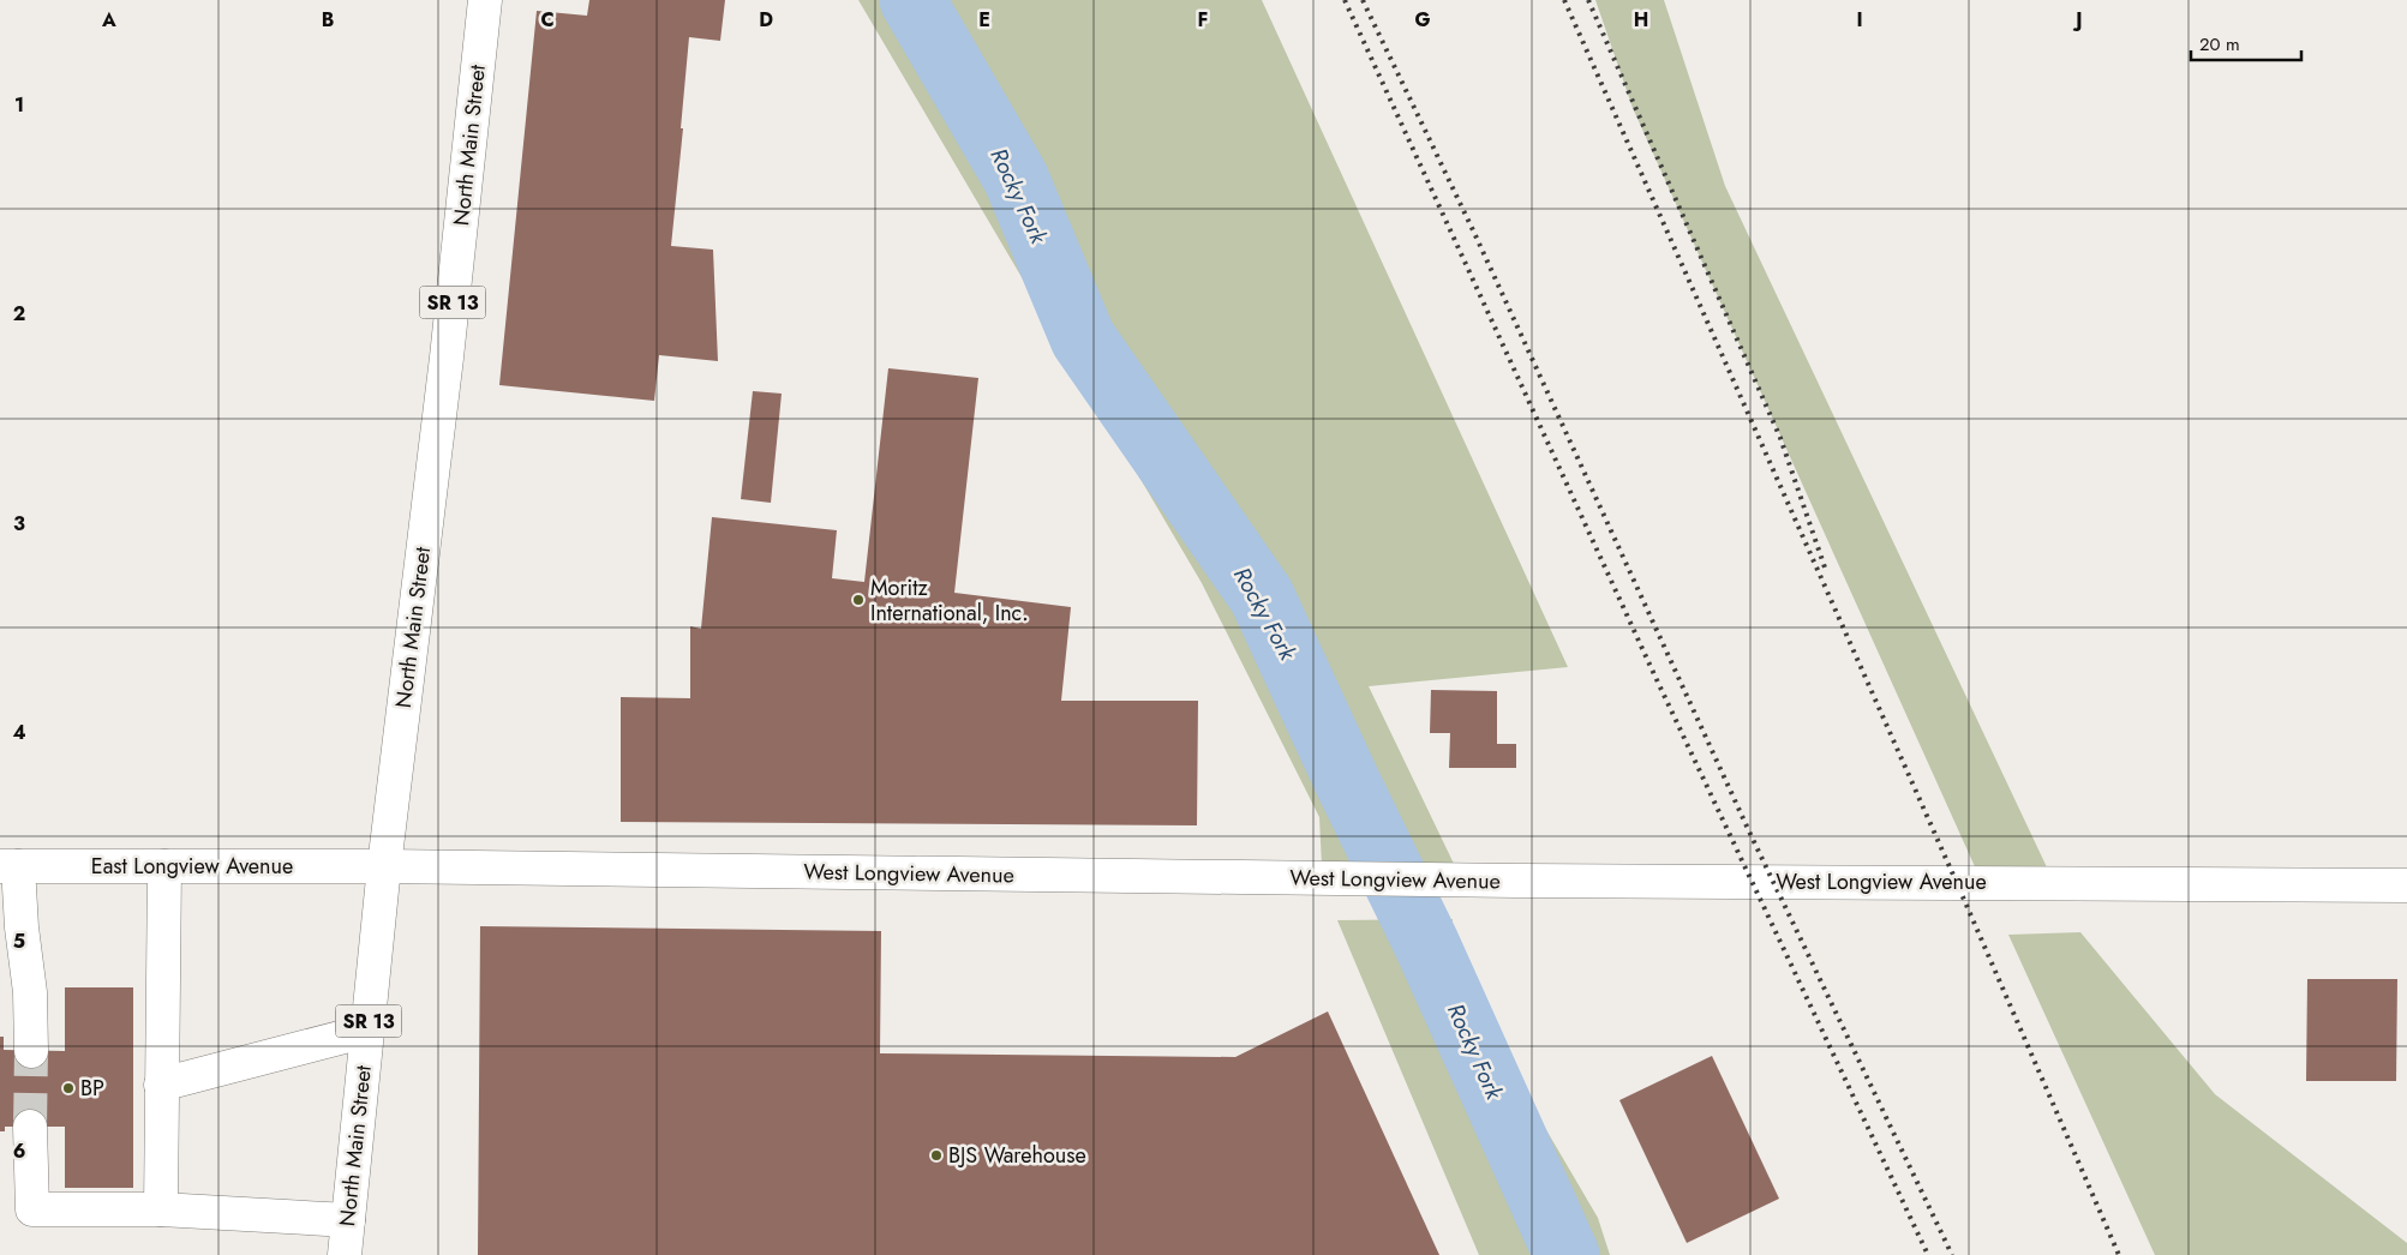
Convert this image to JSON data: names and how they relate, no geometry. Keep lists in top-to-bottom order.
{
  "streets": {
    "main road": [
      "North Main Street",
      "SR 13",
      "East Longview Avenue",
      "West Longview Avenue"
    ]
  },
  "crossings": [
    ["North Main Street", "East Longview Avenue"],
    ["North Main Street", "West Longview Avenue"],
    ["East Longview Avenue", "West Longview Avenue"]
  ],
  "water": ["Rocky Fork"],
  "places": ["Moritz International, Inc.", "BP", "BJS Warehouse"],
  "scale_bar": "20 m",
  "grid": {
    "columns": [
      "A",
      "B",
      "C",
      "D",
      "E",
      "F",
      "G",
      "H",
      "I",
      "J"
    ],
    "rows": [
      "1",
      "2",
      "3",
      "4",
      "5",
      "6"
    ]
  }
}
